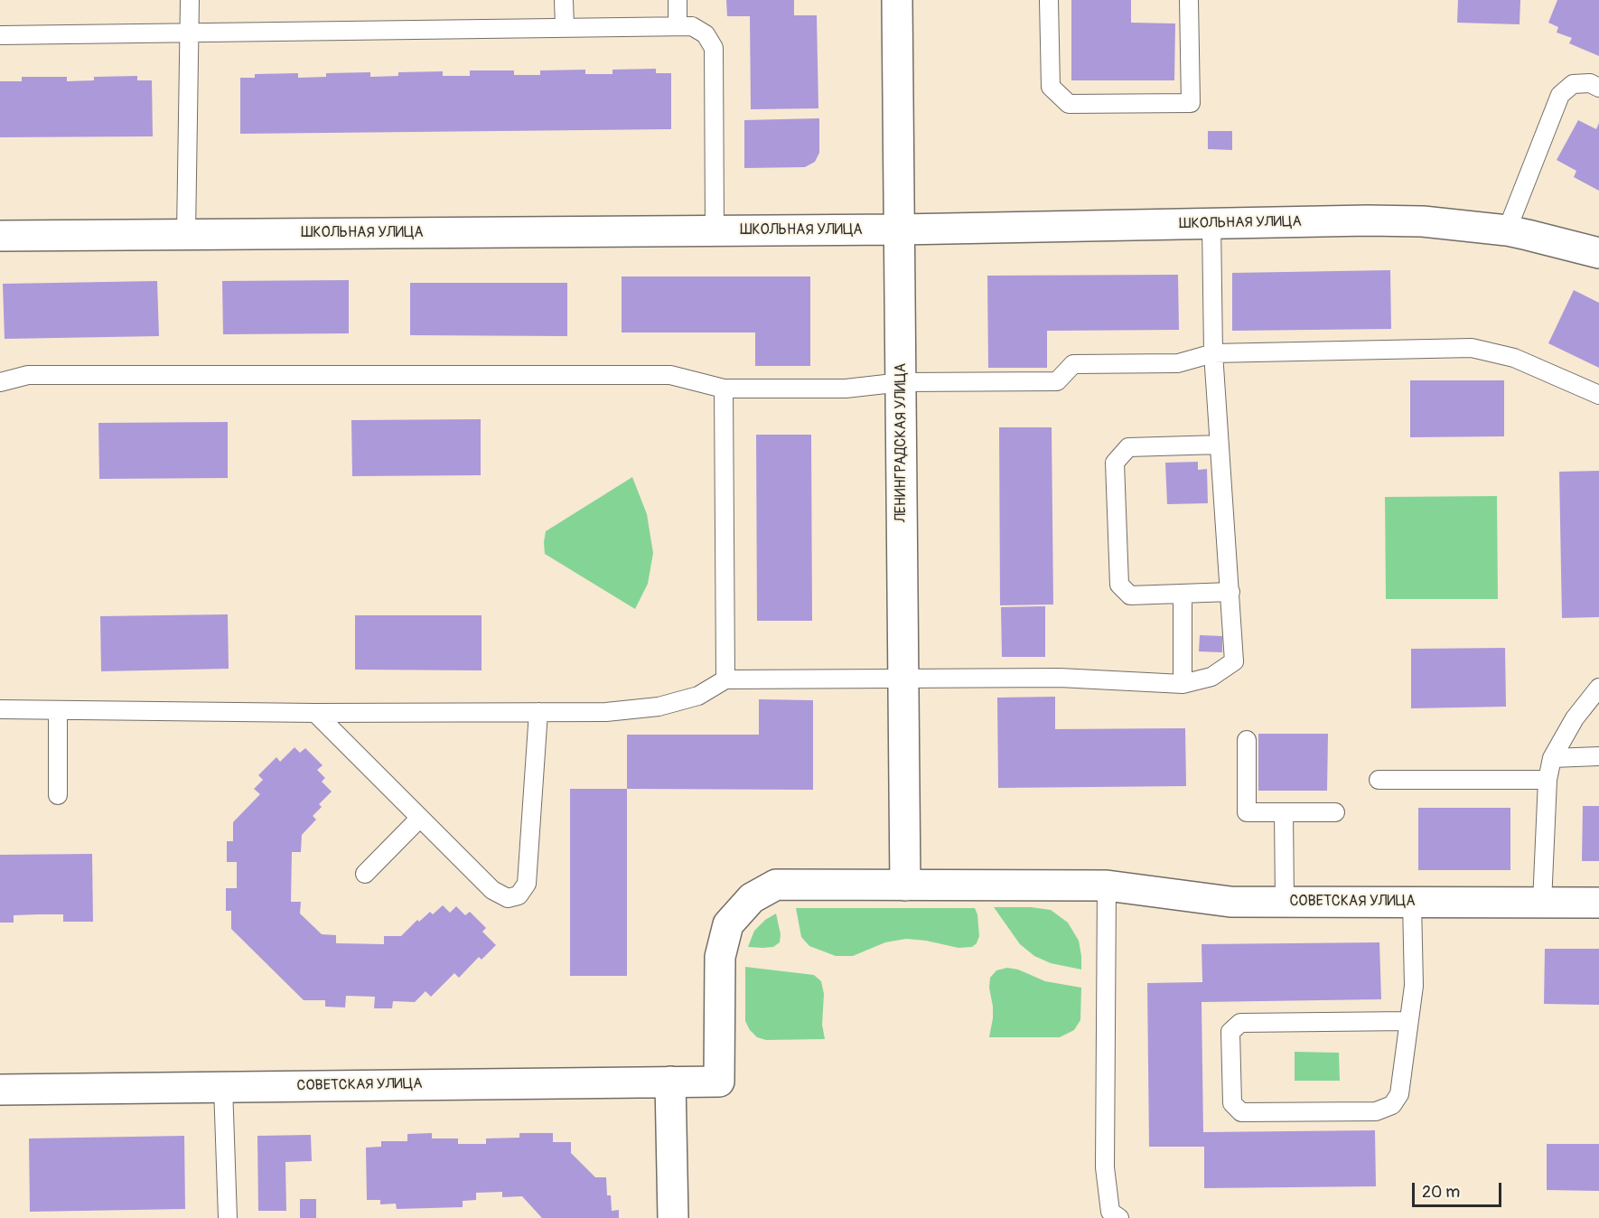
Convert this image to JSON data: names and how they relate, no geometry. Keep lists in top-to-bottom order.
{
  "streets": {
    "street": ["ШКОЛЬНАЯ УЛИЦА", "ЛЕНИНГРАДСКАЯ УЛИЦА", "СОВЕТСКАЯ УЛИЦА"]
  },
  "crossings": [
    ["ШКОЛЬНАЯ УЛИЦА", "ЛЕНИНГРАДСКАЯ УЛИЦА"],
    ["ЛЕНИНГРАДСКАЯ УЛИЦА", "СОВЕТСКАЯ УЛИЦА"]
  ],
  "scale_bar": "20 m"
}
